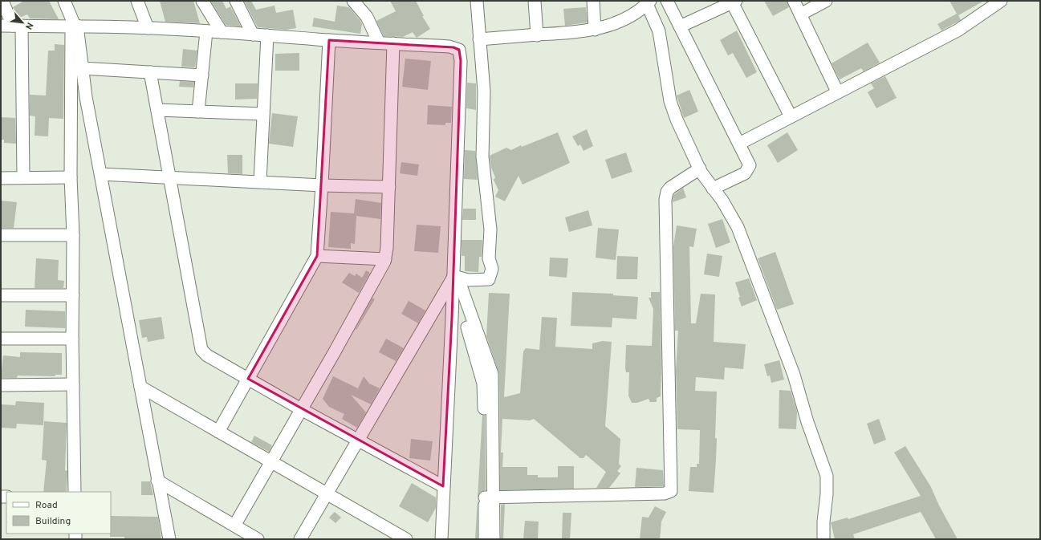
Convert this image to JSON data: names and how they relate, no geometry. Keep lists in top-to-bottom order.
{
  "legend": ["Road", "Building"],
  "north": "bottom right"
}
